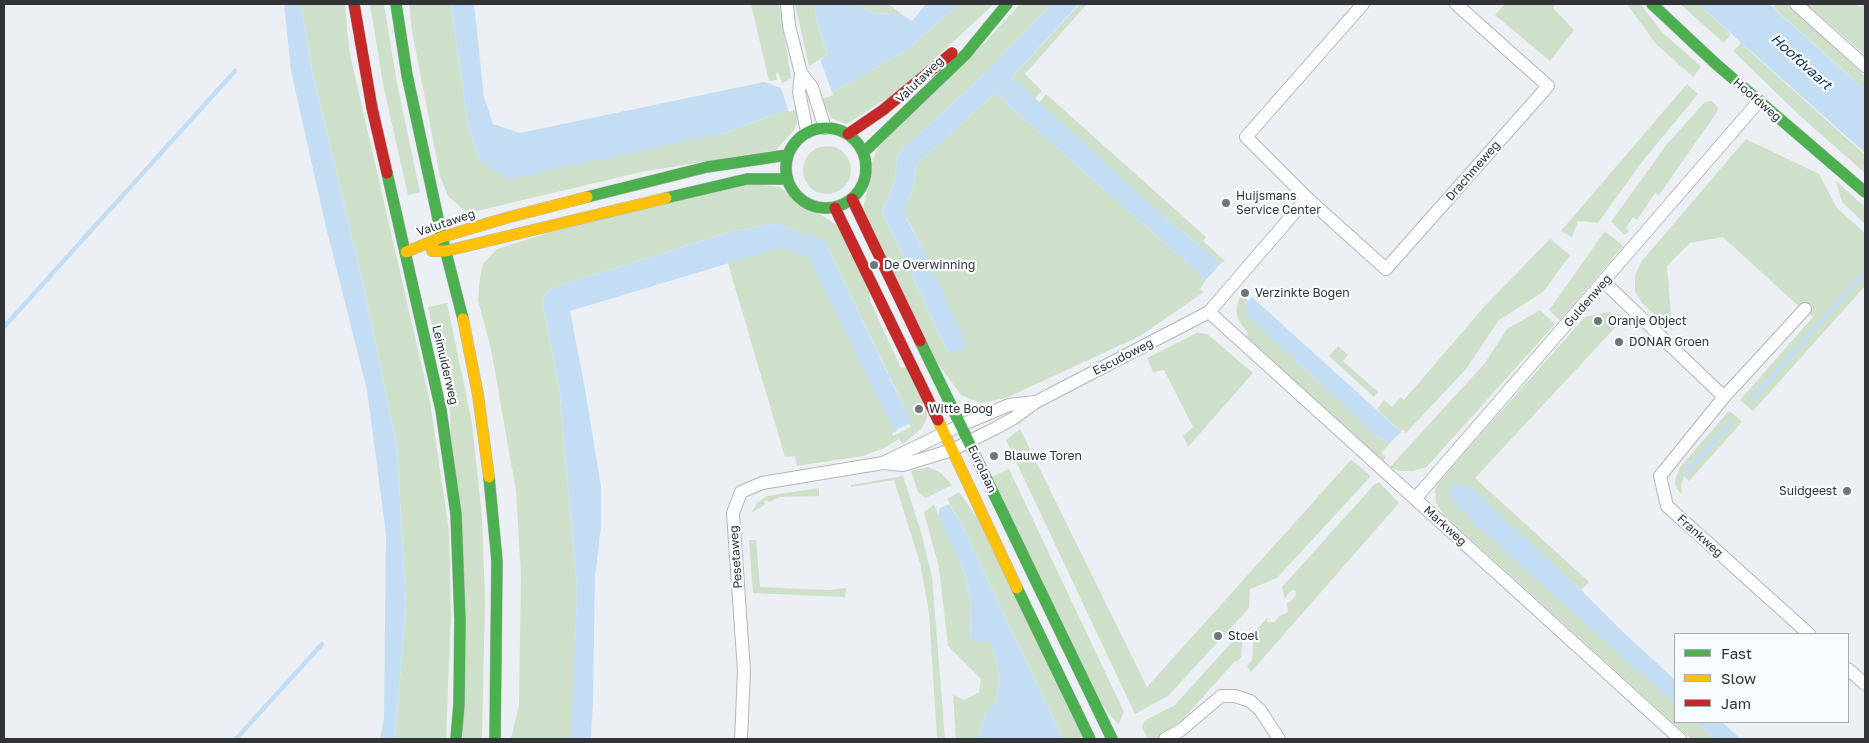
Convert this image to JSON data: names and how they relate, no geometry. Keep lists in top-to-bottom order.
{
  "streets": {
    "main road": [
      "Valutaweg",
      "Hoofdweg",
      "Leimuiderweg",
      "Eurolaan"
    ],
    "street": [
      "Drachmeweg",
      "Guldenweg",
      "Escudoweg",
      "Markweg",
      "Frankweg",
      "Pesetaweg"
    ]
  },
  "crossings": [
    ["Valutaweg", "Leimuiderweg"],
    ["Valutaweg", "Eurolaan"],
    ["Hoofdweg", "Guldenweg"],
    ["Guldenweg", "Markweg"],
    ["Escudoweg", "Eurolaan"],
    ["Escudoweg", "Markweg"],
    ["Escudoweg", "Pesetaweg"],
    ["Eurolaan", "Pesetaweg"]
  ],
  "water": ["Hoofdvaart"],
  "places": [
    "Huijsmans Service Center",
    "De Overwinning",
    "Verzinkte Bogen",
    "Oranje Object",
    "DONAR Groen",
    "Witte Boog",
    "Blauwe Toren",
    "Suidgeest",
    "Stoel"
  ],
  "legend": ["Fast", "Slow", "Jam"]
}
